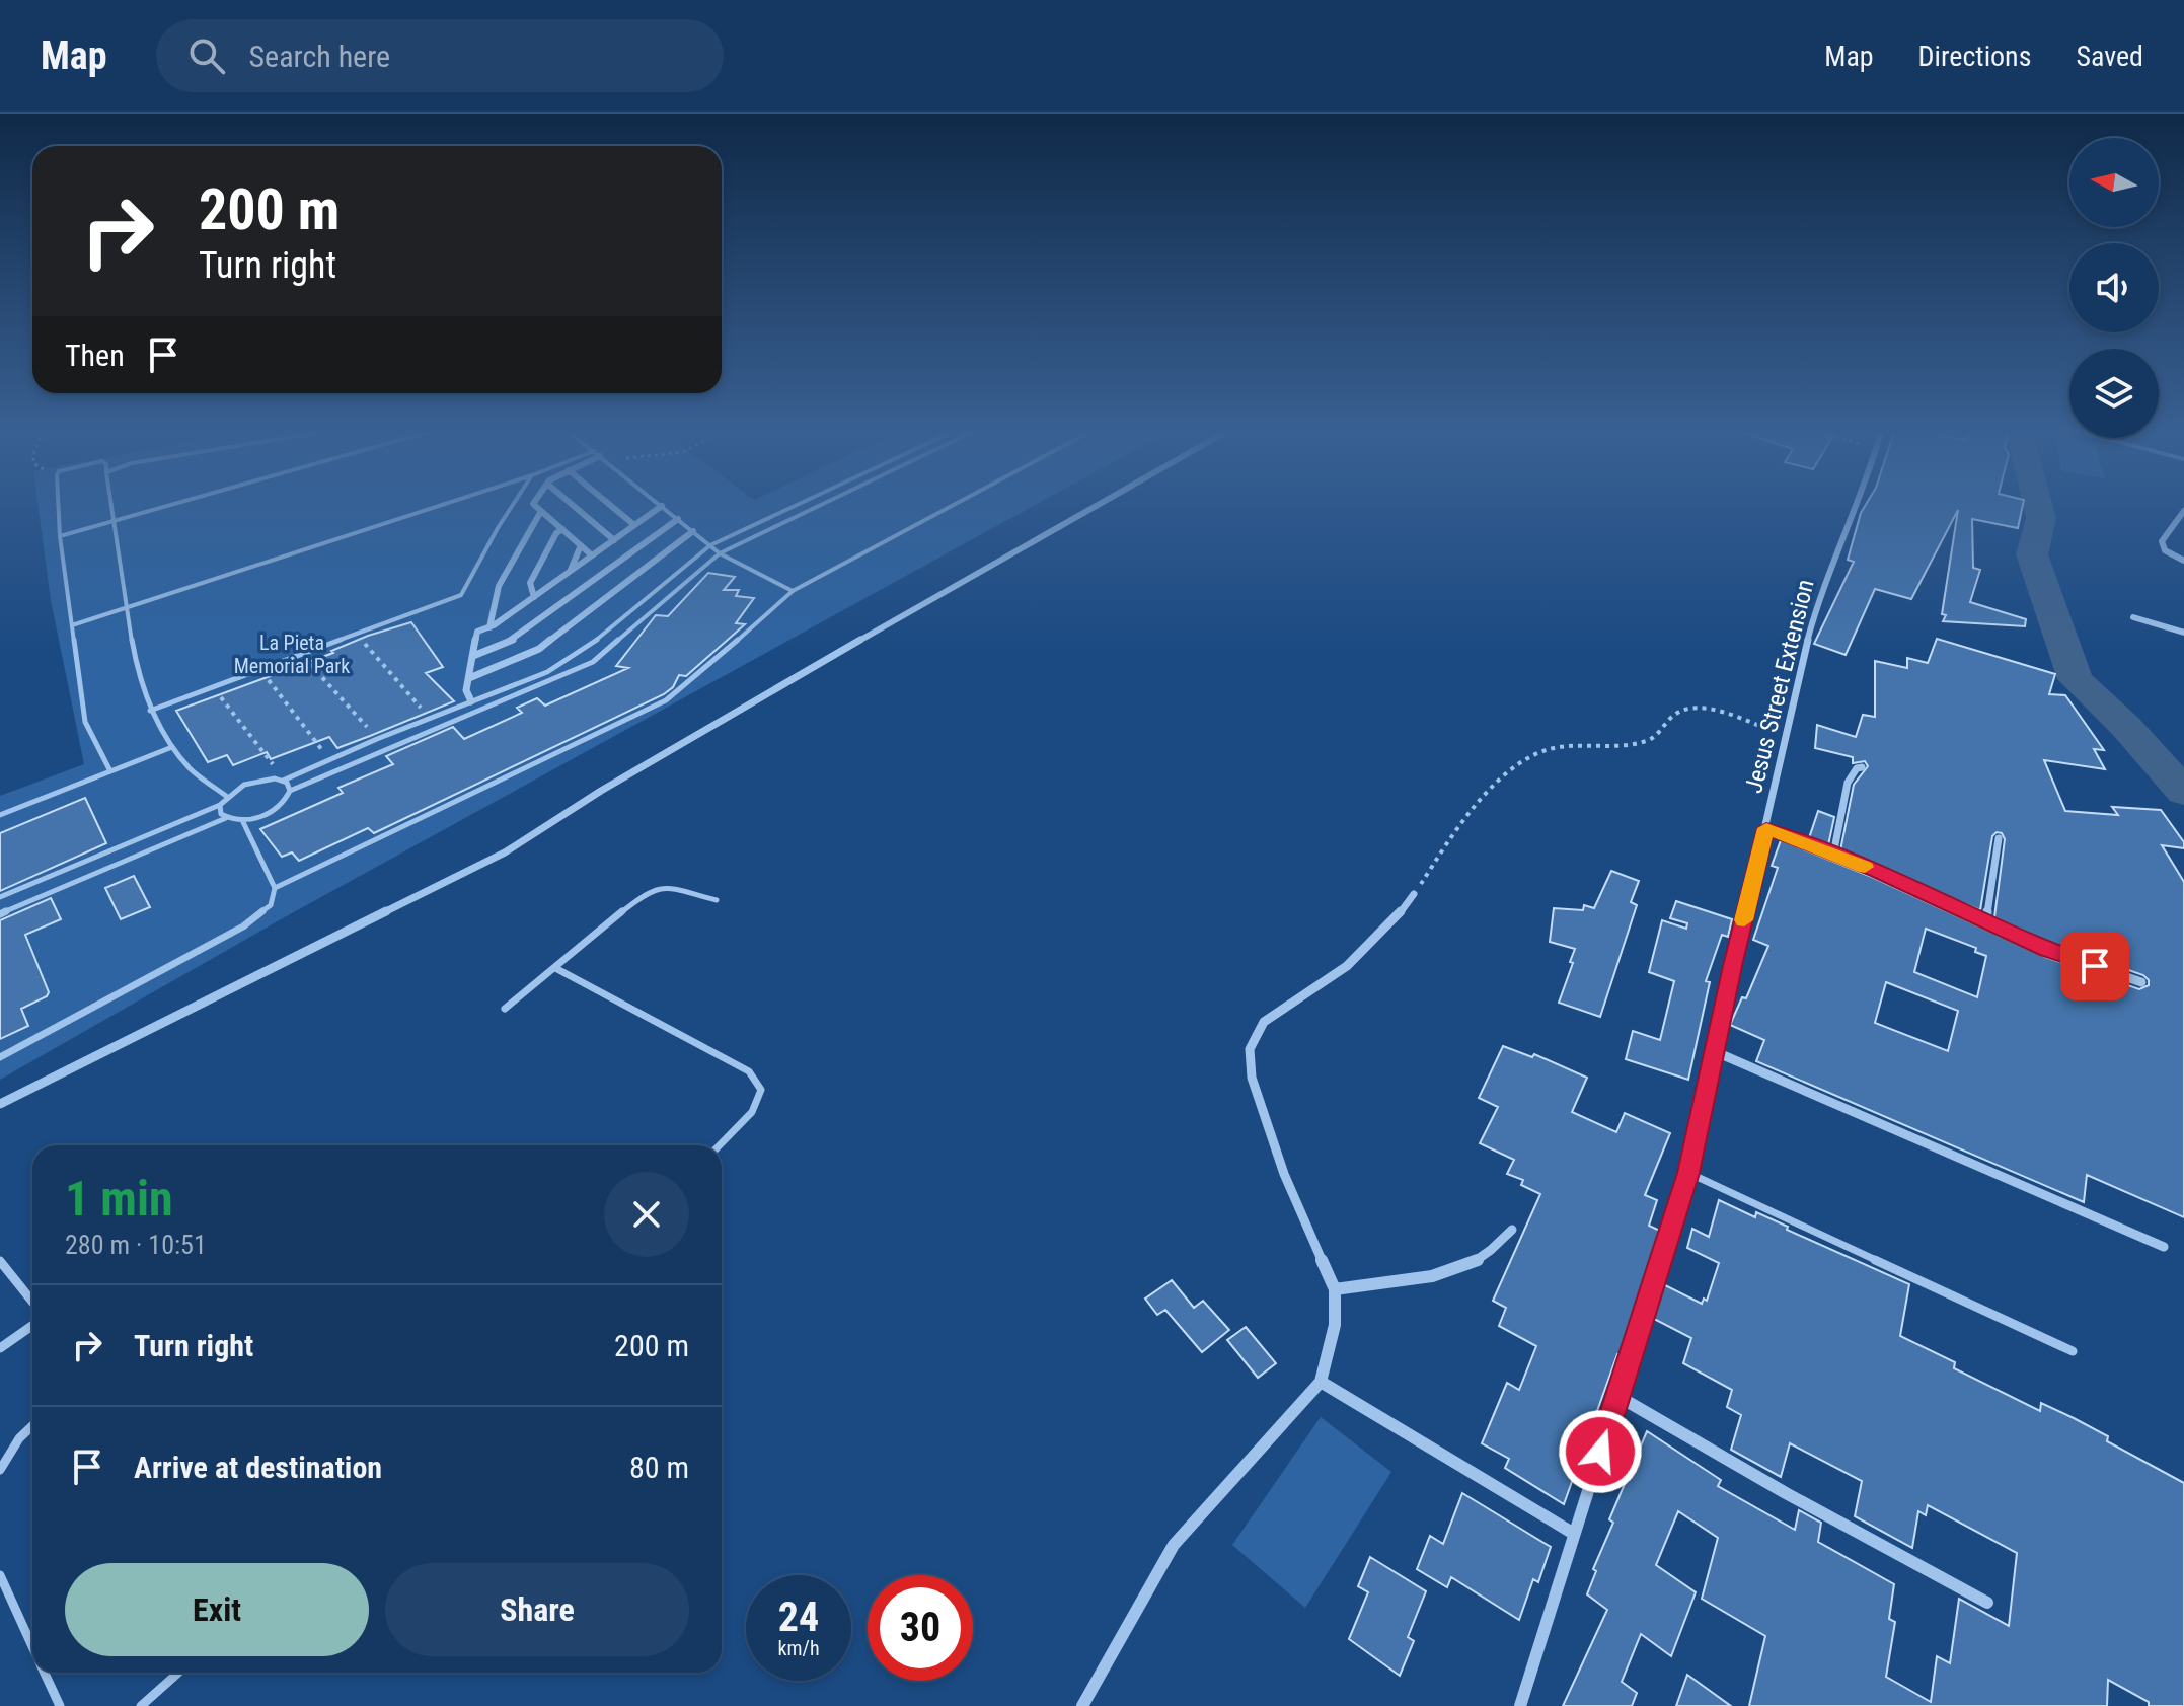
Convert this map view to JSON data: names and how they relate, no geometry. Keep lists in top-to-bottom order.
{
  "streets": {
    "street": ["Jesus Street Extension"]
  },
  "parks": ["La Pieta Memorial Park"],
  "north": "left",
  "page": {
    "header": "Map",
    "search": "Search here",
    "nav": ["Map", "Directions", "Saved"],
    "turn": ["200 m", "Turn right"],
    "then": "Then",
    "heading": ["1 min", "280 m · 10:51"],
    "list": [
      {
        "name": "Turn right",
        "value": "200 m"
      },
      {
        "name": "Arrive at destination",
        "value": "80 m"
      }
    ],
    "buttons": ["Exit", "Share"],
    "speed": "24 km/h",
    "limit": "30"
  }
}
